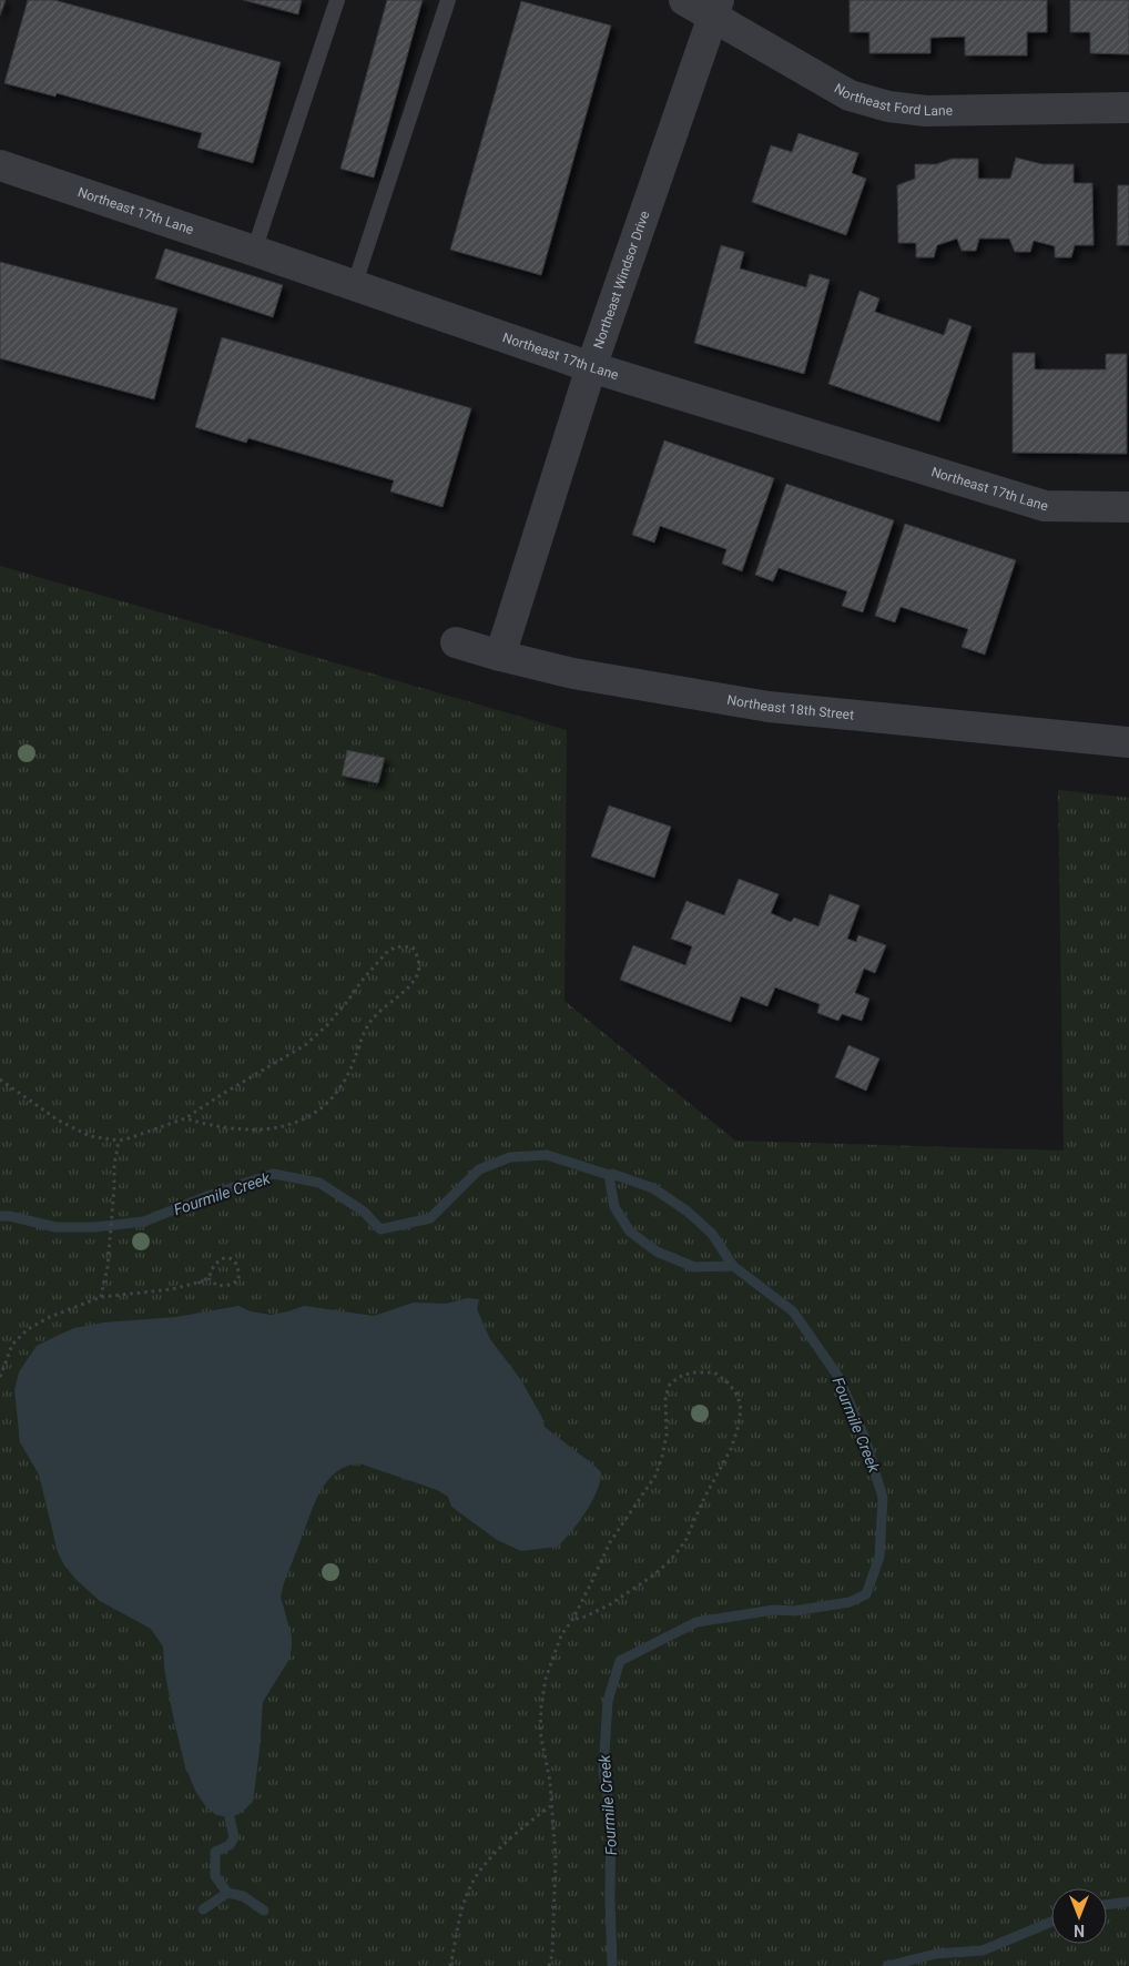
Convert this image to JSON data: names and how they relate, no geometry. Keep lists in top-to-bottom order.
{
  "streets": {
    "street": [
      "Northeast Ford Lane",
      "Northeast 17th Lane",
      "Northeast Windsor Drive",
      "Northeast 18th Street"
    ]
  },
  "crossings": [
    ["Northeast Ford Lane", "Northeast Windsor Drive"],
    ["Northeast 17th Lane", "Northeast Windsor Drive"],
    ["Northeast Windsor Drive", "Northeast 18th Street"]
  ],
  "water": ["Fourmile Creek"],
  "north": "bottom"
}
